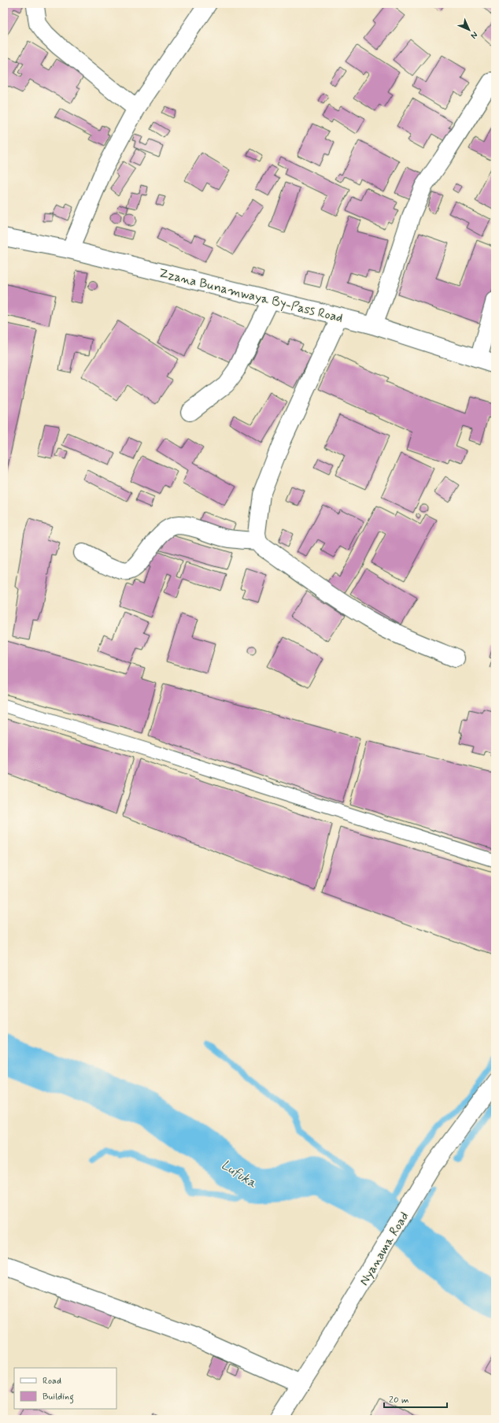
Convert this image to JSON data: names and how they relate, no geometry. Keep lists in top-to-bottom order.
{
  "streets": {
    "street": ["Zzana Bunamwaya By-Pass Road", "Nyanama Road"]
  },
  "water": ["Lufuka"],
  "legend": ["Road", "Building"],
  "scale_bar": "20 m",
  "north": "bottom right"
}
